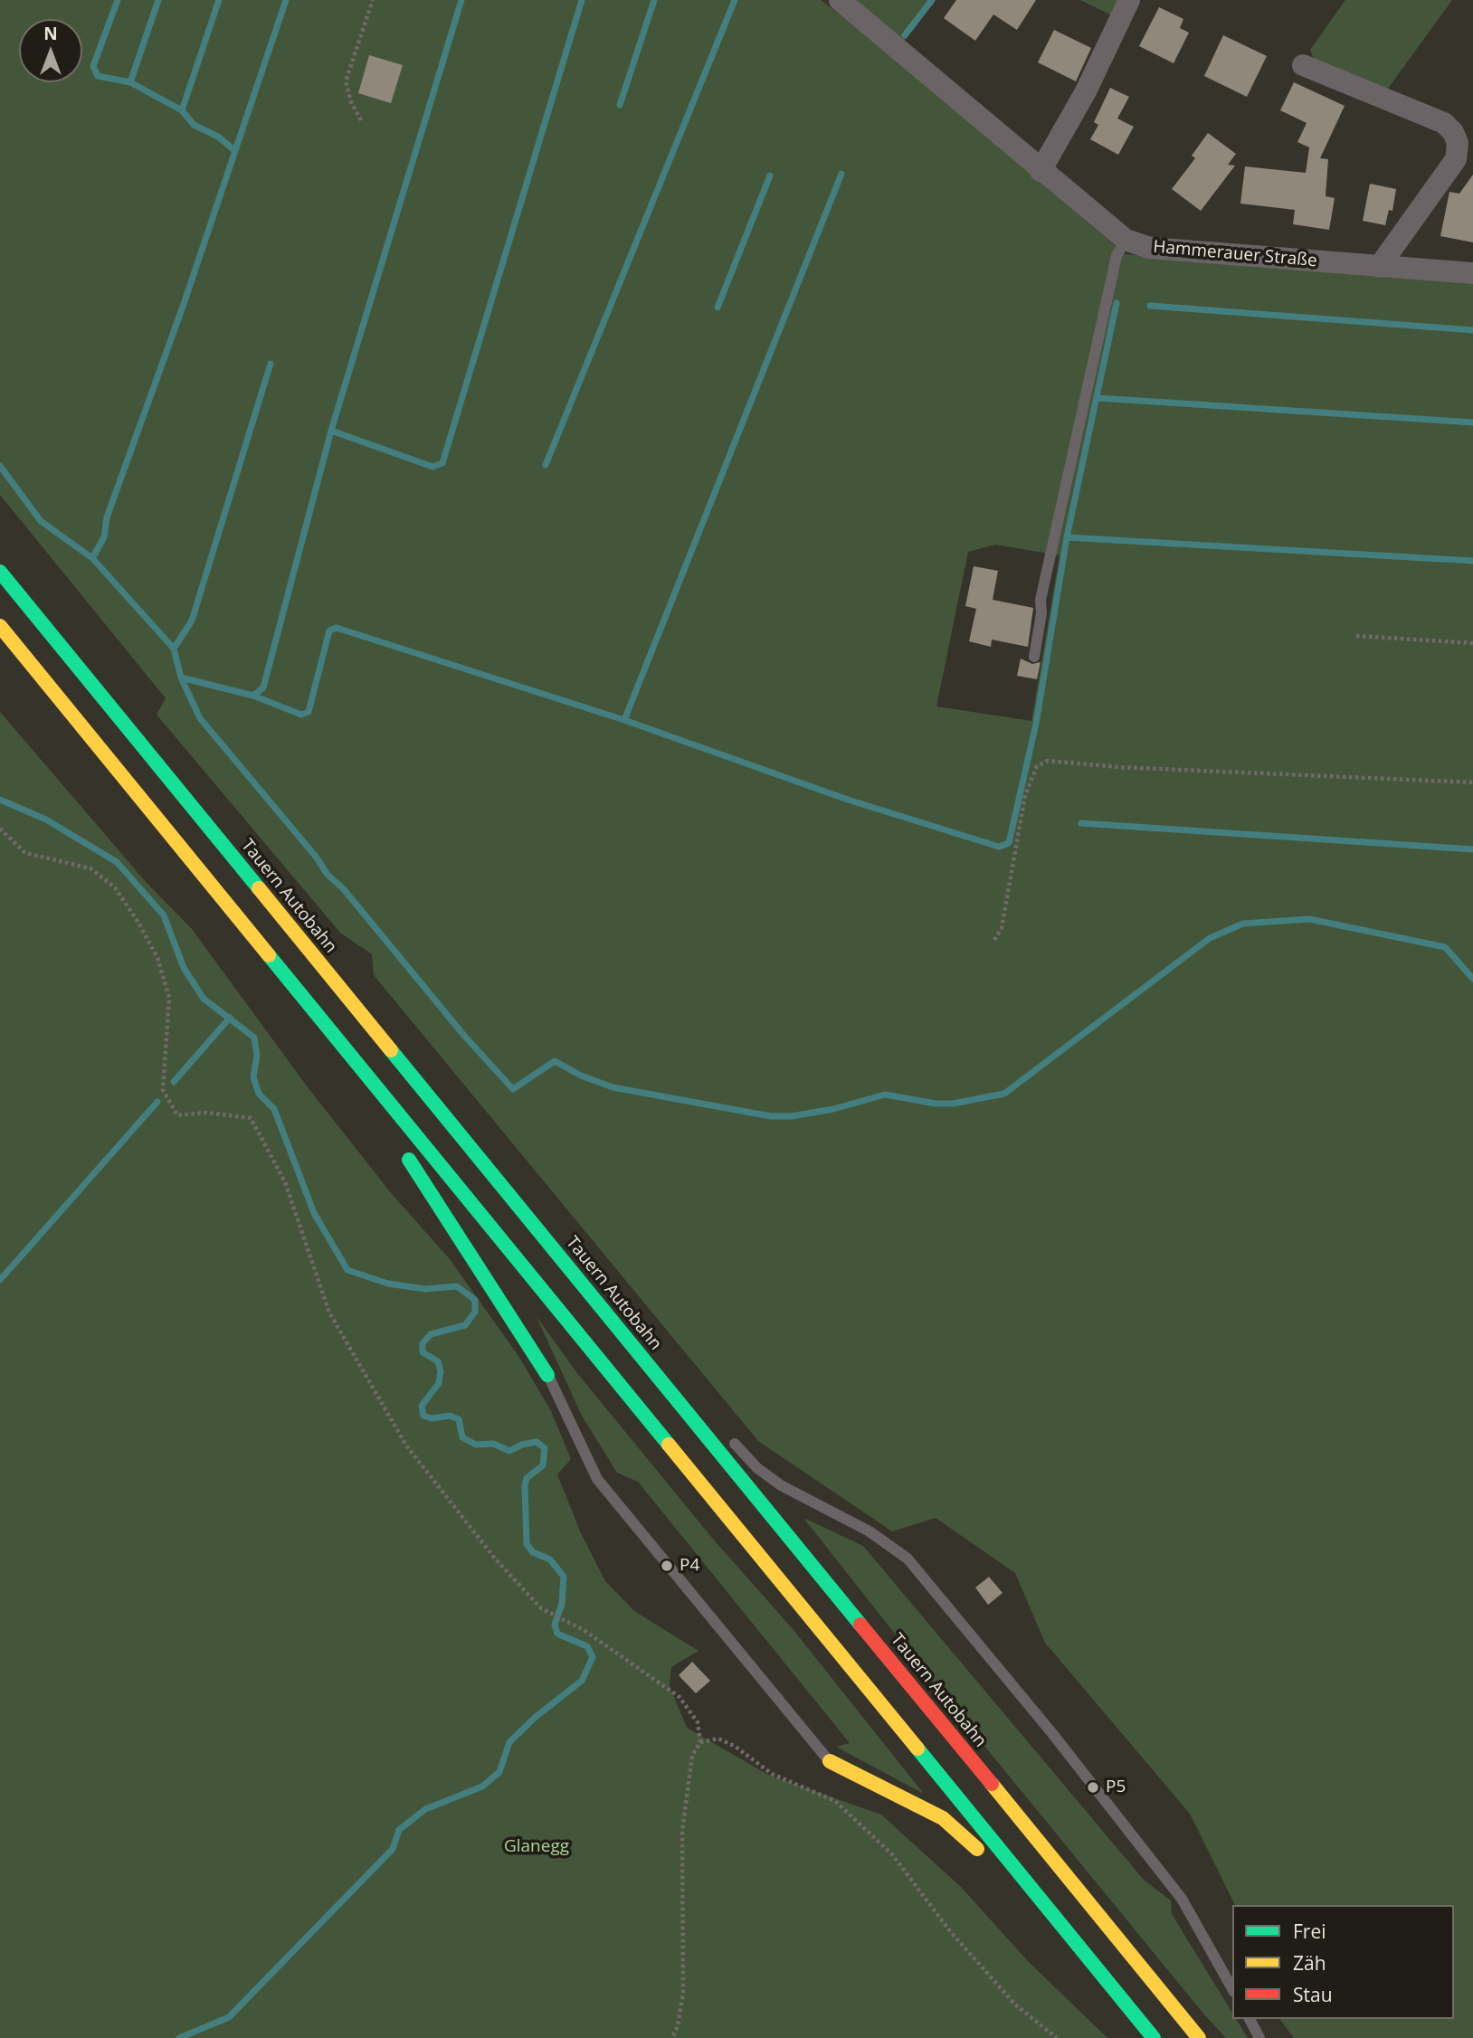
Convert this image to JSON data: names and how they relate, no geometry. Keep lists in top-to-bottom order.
{
  "streets": {
    "highway": ["Tauern Autobahn"],
    "street": ["Hammerauer Straße"]
  },
  "parks": ["Glanegg"],
  "places": ["P4", "P5"],
  "legend": ["Frei", "Zäh", "Stau"],
  "north": "top"
}
